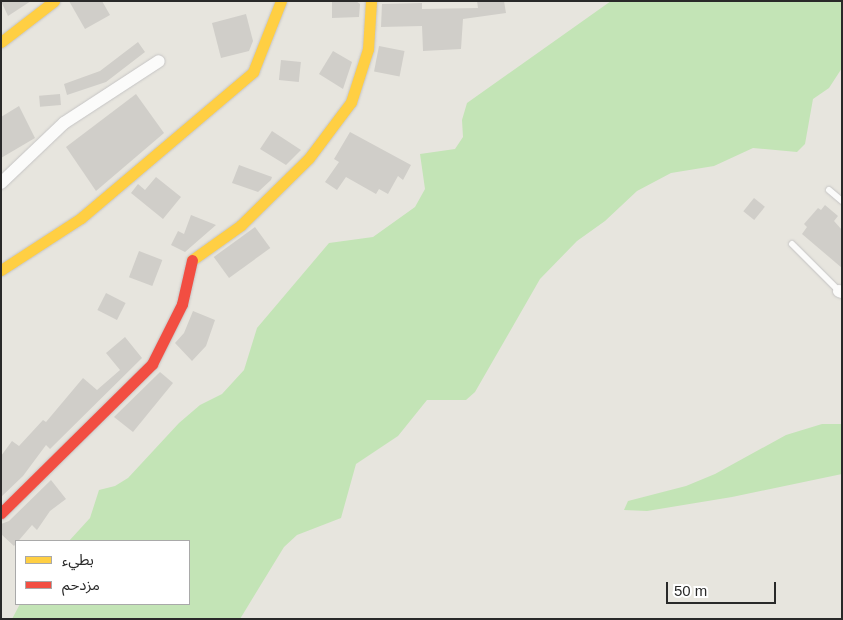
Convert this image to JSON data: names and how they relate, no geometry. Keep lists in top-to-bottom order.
{
  "legend": ["بطيء", "مزدحم"],
  "scale_bar": "50 m"
}
